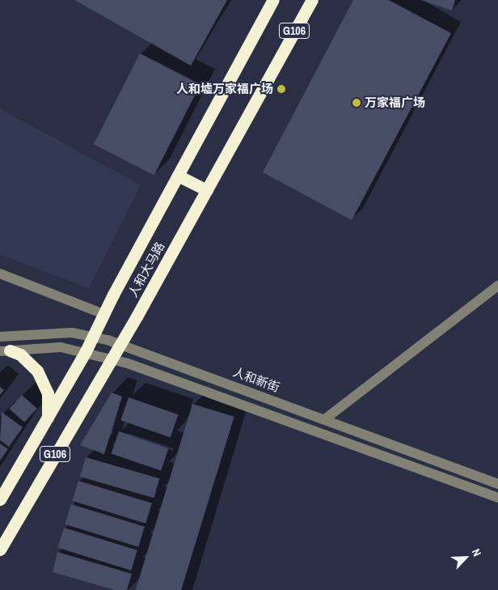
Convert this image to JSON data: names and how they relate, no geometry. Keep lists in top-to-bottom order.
{
  "streets": {
    "highway": ["G106", "人和大马路"],
    "street": ["人和新街"]
  },
  "crossings": [
    ["人和大马路", "人和新街"]
  ],
  "places": ["人和墟万家福广场", "万家福广场"],
  "north": "top right"
}
